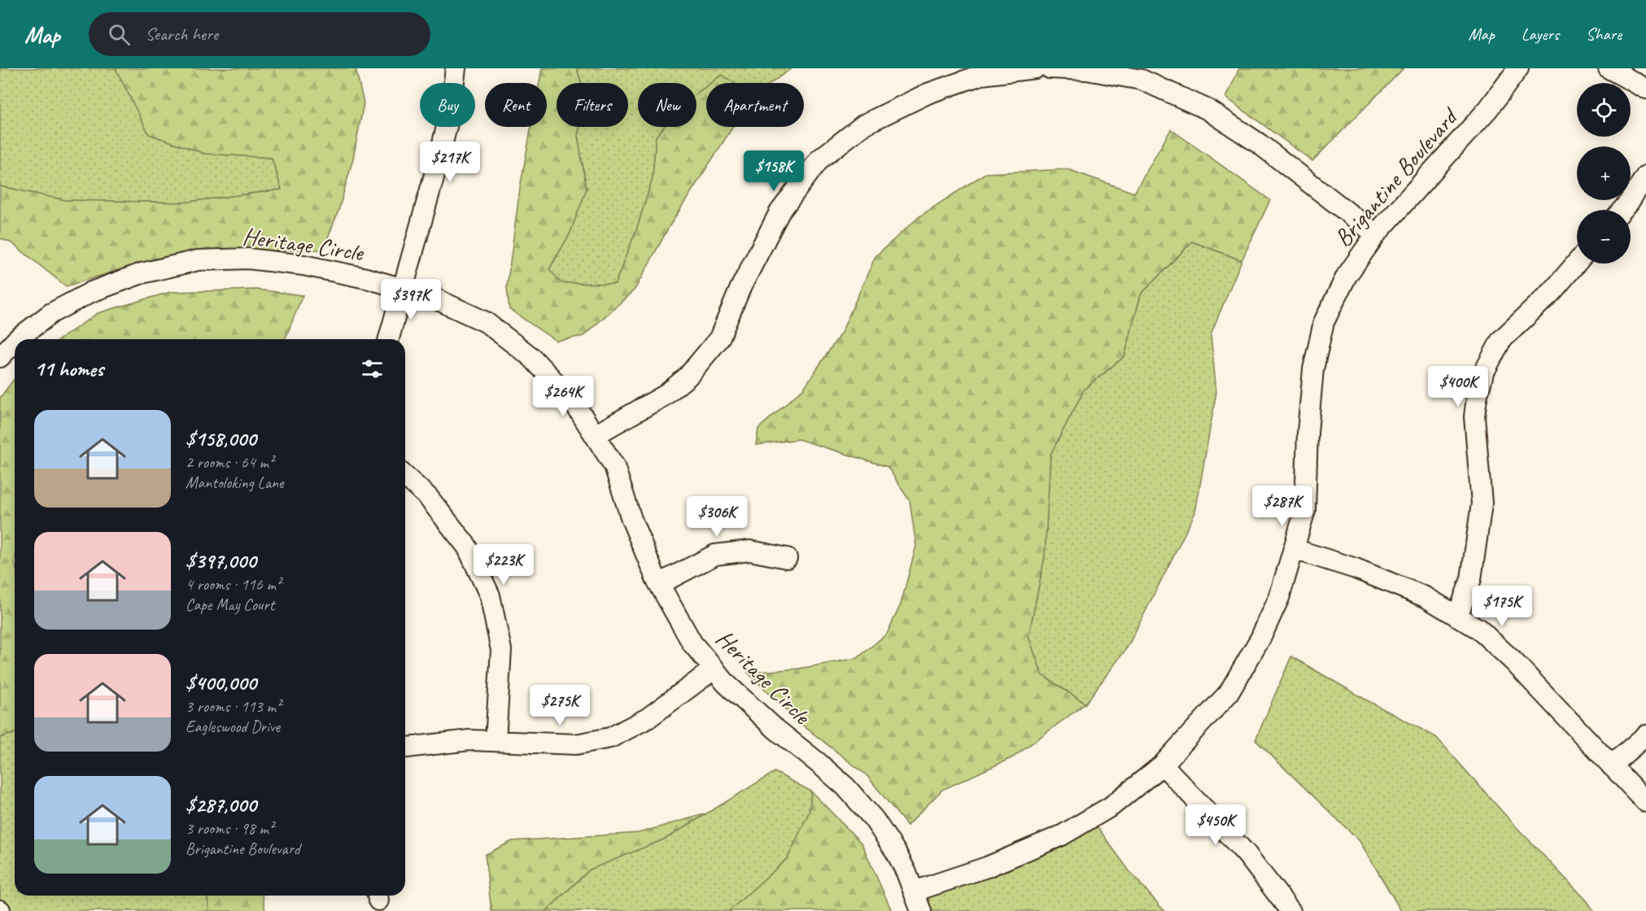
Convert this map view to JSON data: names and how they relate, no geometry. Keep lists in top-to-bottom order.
{
  "streets": {
    "street": ["Brigantine Boulevard", "Heritage Circle"]
  },
  "crossings": [
    ["Brigantine Boulevard", "Heritage Circle"]
  ],
  "page": {
    "header": "Map",
    "search": "Search here",
    "nav": ["Map", "Layers", "Share"],
    "map_buttons": ["+", "−"],
    "chip": [
      "Buy",
      "Rent",
      "Filters",
      "New",
      "Apartment"
    ],
    "price": [
      "$217K",
      "$158K",
      "$397K",
      "$400K",
      "$264K",
      "$287K",
      "$306K",
      "$223K",
      "$175K",
      "$275K",
      "$450K"
    ],
    "heading": "11 homes",
    "list": [
      {
        "name": "$158,000",
        "note": "2 rooms · 64 m² · Mantoloking Lane"
      },
      {
        "name": "$397,000",
        "note": "4 rooms · 116 m² · Cape May Court"
      },
      {
        "name": "$400,000",
        "note": "3 rooms · 113 m² · Eagleswood Drive"
      },
      {
        "name": "$287,000",
        "note": "3 rooms · 98 m² · Brigantine Boulevard"
      }
    ]
  }
}
